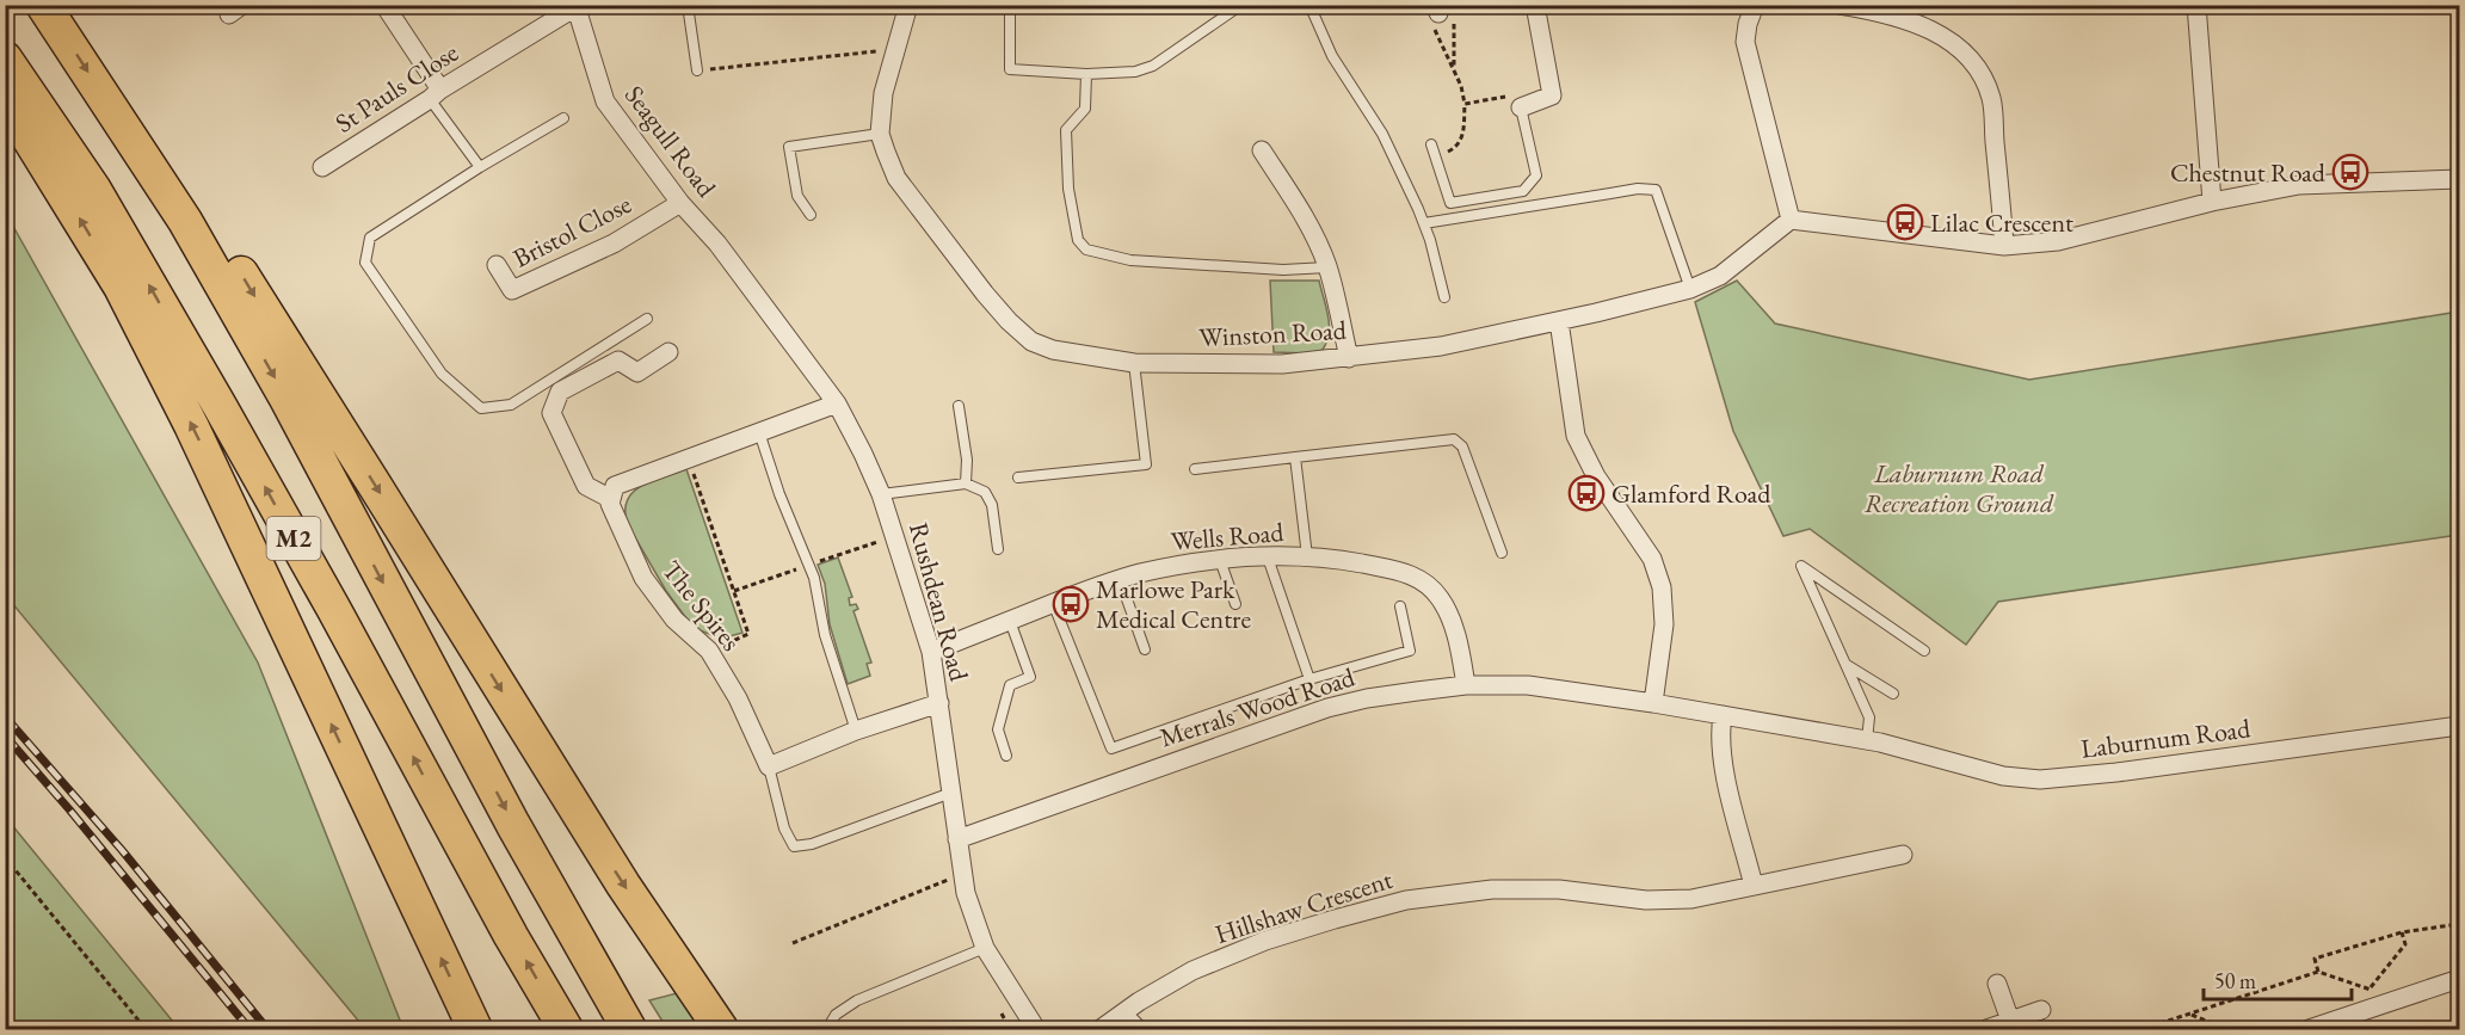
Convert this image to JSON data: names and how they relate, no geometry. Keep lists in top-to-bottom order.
{
  "streets": {
    "highway": ["M2"],
    "street": [
      "St Pauls Close",
      "Seagull Road",
      "Bristol Close",
      "Winston Road",
      "Wells Road",
      "Rushdean Road",
      "The Spires",
      "Merrals Wood Road",
      "Laburnum Road",
      "Hillshaw Crescent"
    ]
  },
  "crossings": [
    ["St Pauls Close", "Seagull Road"],
    ["Seagull Road", "Bristol Close"],
    ["Seagull Road", "Rushdean Road"],
    ["Wells Road", "Rushdean Road"],
    ["Wells Road", "Merrals Wood Road"],
    ["Rushdean Road", "Merrals Wood Road"],
    ["Merrals Wood Road", "Laburnum Road"]
  ],
  "parks": ["Laburnum Road Recreation Ground"],
  "places": {
    "bus stop": [
      "Chestnut Road",
      "Lilac Crescent",
      "Glamford Road",
      "Marlowe Park Medical Centre"
    ]
  },
  "scale_bar": "50 m"
}
